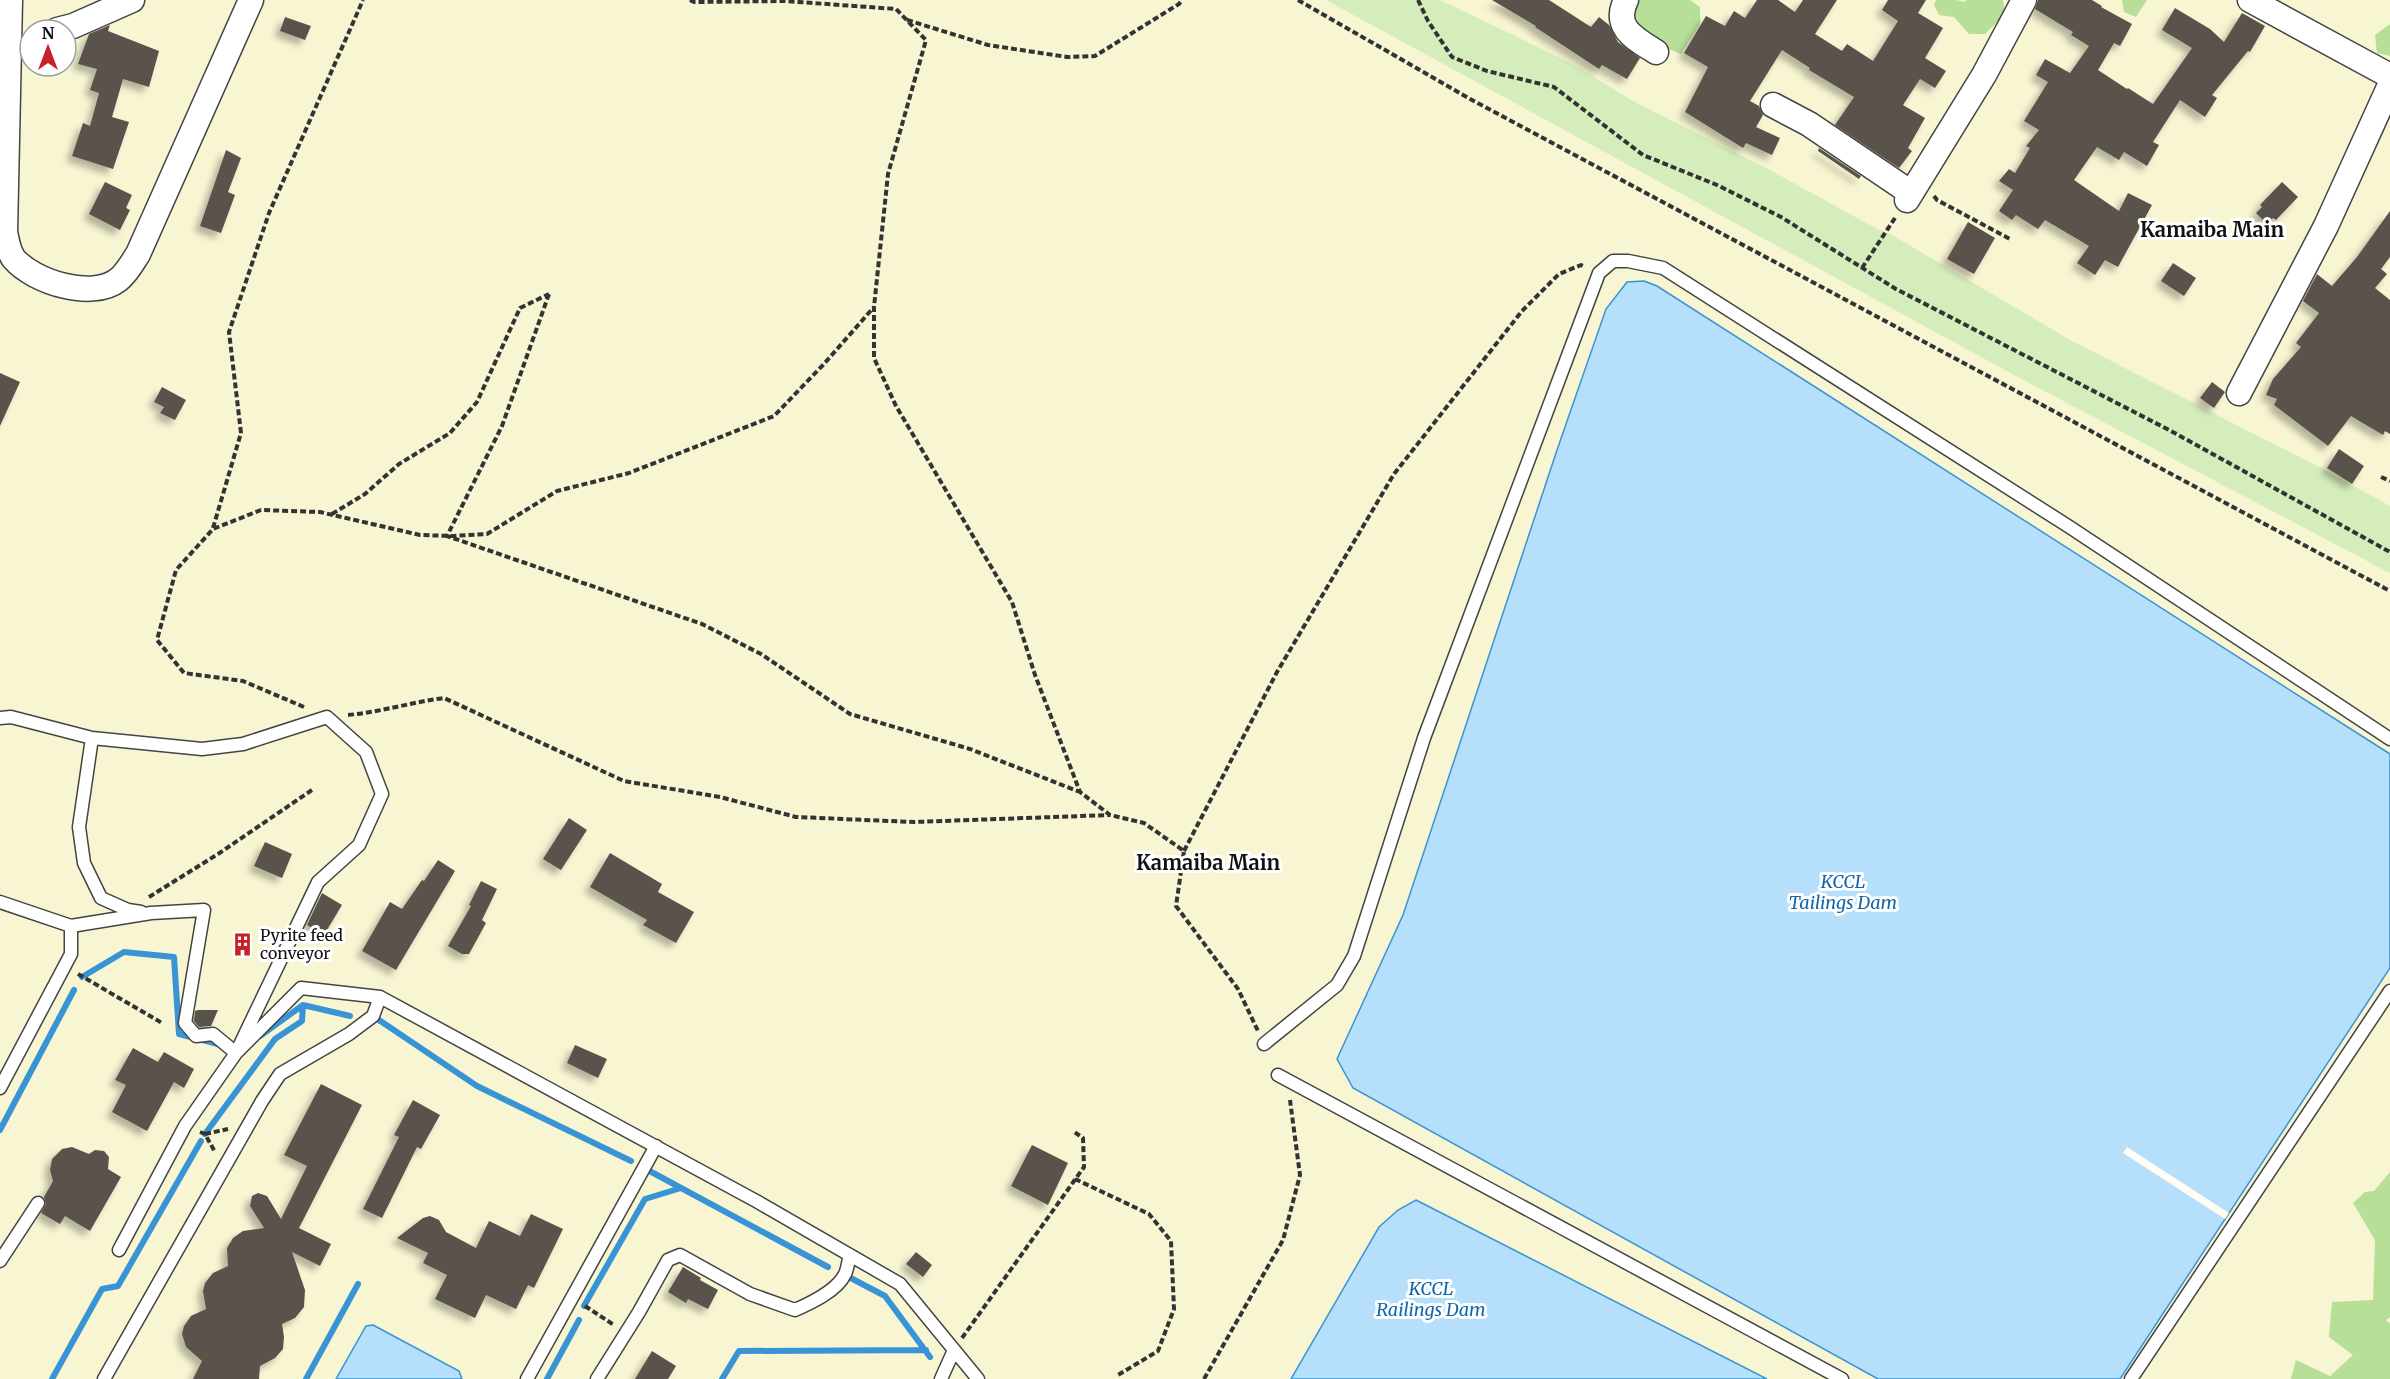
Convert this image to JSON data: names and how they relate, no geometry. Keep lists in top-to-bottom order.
{
  "districts": ["Kamaiba Main", "Kamaiba Main"],
  "water": ["KCCL Tailings Dam", "KCCL Railings Dam"],
  "places": {
    "building": ["Pyrite feed conveyor"]
  },
  "north": "top"
}
